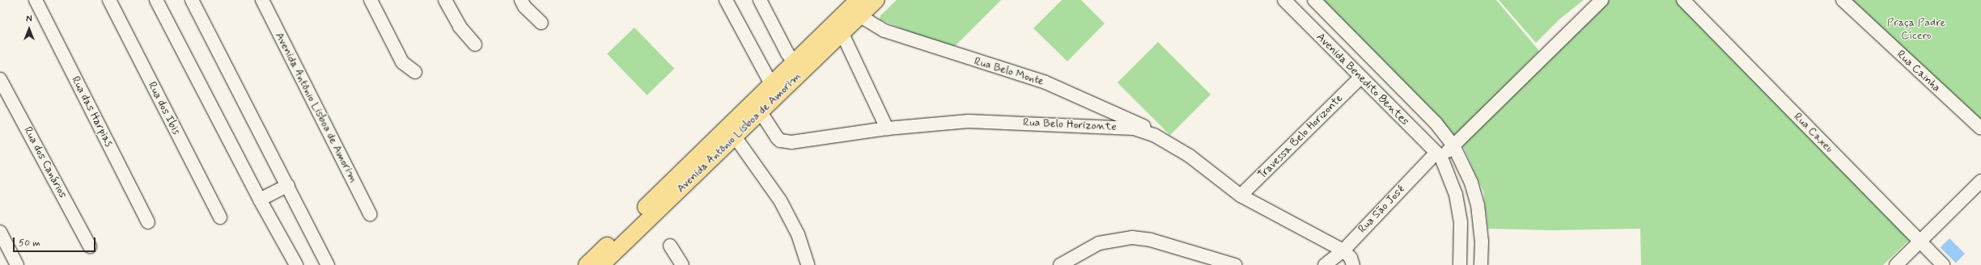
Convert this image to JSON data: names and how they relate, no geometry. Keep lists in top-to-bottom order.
{
  "streets": {
    "main road": ["Avenida Antônio Lisboa de Amorim"],
    "street": [
      "Rua Belo Monte",
      "Rua Cainha",
      "Avenida Benedito Bentes",
      "Rua dos Ibis",
      "Rua das Harpias",
      "Rua Belo Horizonte",
      "Rua Caxeu",
      "Travessa Belo Horizonte",
      "Rua dos Canários",
      "Rua São José"
    ]
  },
  "crossings": [
    ["Rua Belo Monte", "Avenida Antônio Lisboa de Amorim"],
    ["Rua Belo Monte", "Rua Belo Horizonte"],
    ["Avenida Benedito Bentes", "Travessa Belo Horizonte"],
    ["Avenida Benedito Bentes", "Rua São José"],
    ["Avenida Antônio Lisboa de Amorim", "Rua Belo Horizonte"],
    ["Rua Belo Horizonte", "Travessa Belo Horizonte"],
    ["Rua Belo Horizonte", "Rua São José"]
  ],
  "parks": ["Praça Padre Cícero"],
  "scale_bar": "50 m",
  "north": "top"
}
